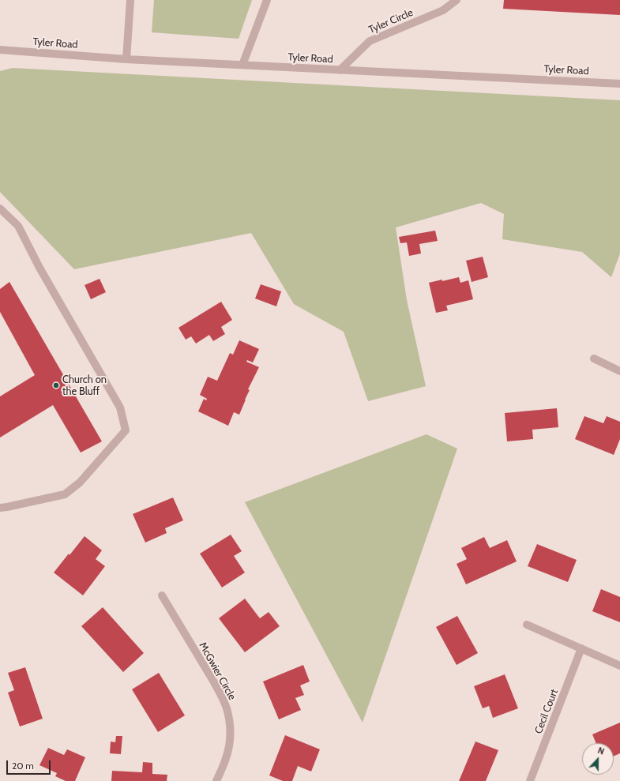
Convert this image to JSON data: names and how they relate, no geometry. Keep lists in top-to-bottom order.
{
  "streets": {
    "street": [
      "Tyler Circle",
      "Tyler Road",
      "McGwier Circle",
      "Cecil Court"
    ]
  },
  "crossings": [
    ["Tyler Circle", "Tyler Road"]
  ],
  "places": ["Church on the Bluff"],
  "scale_bar": "20 m",
  "north": "top"
}
